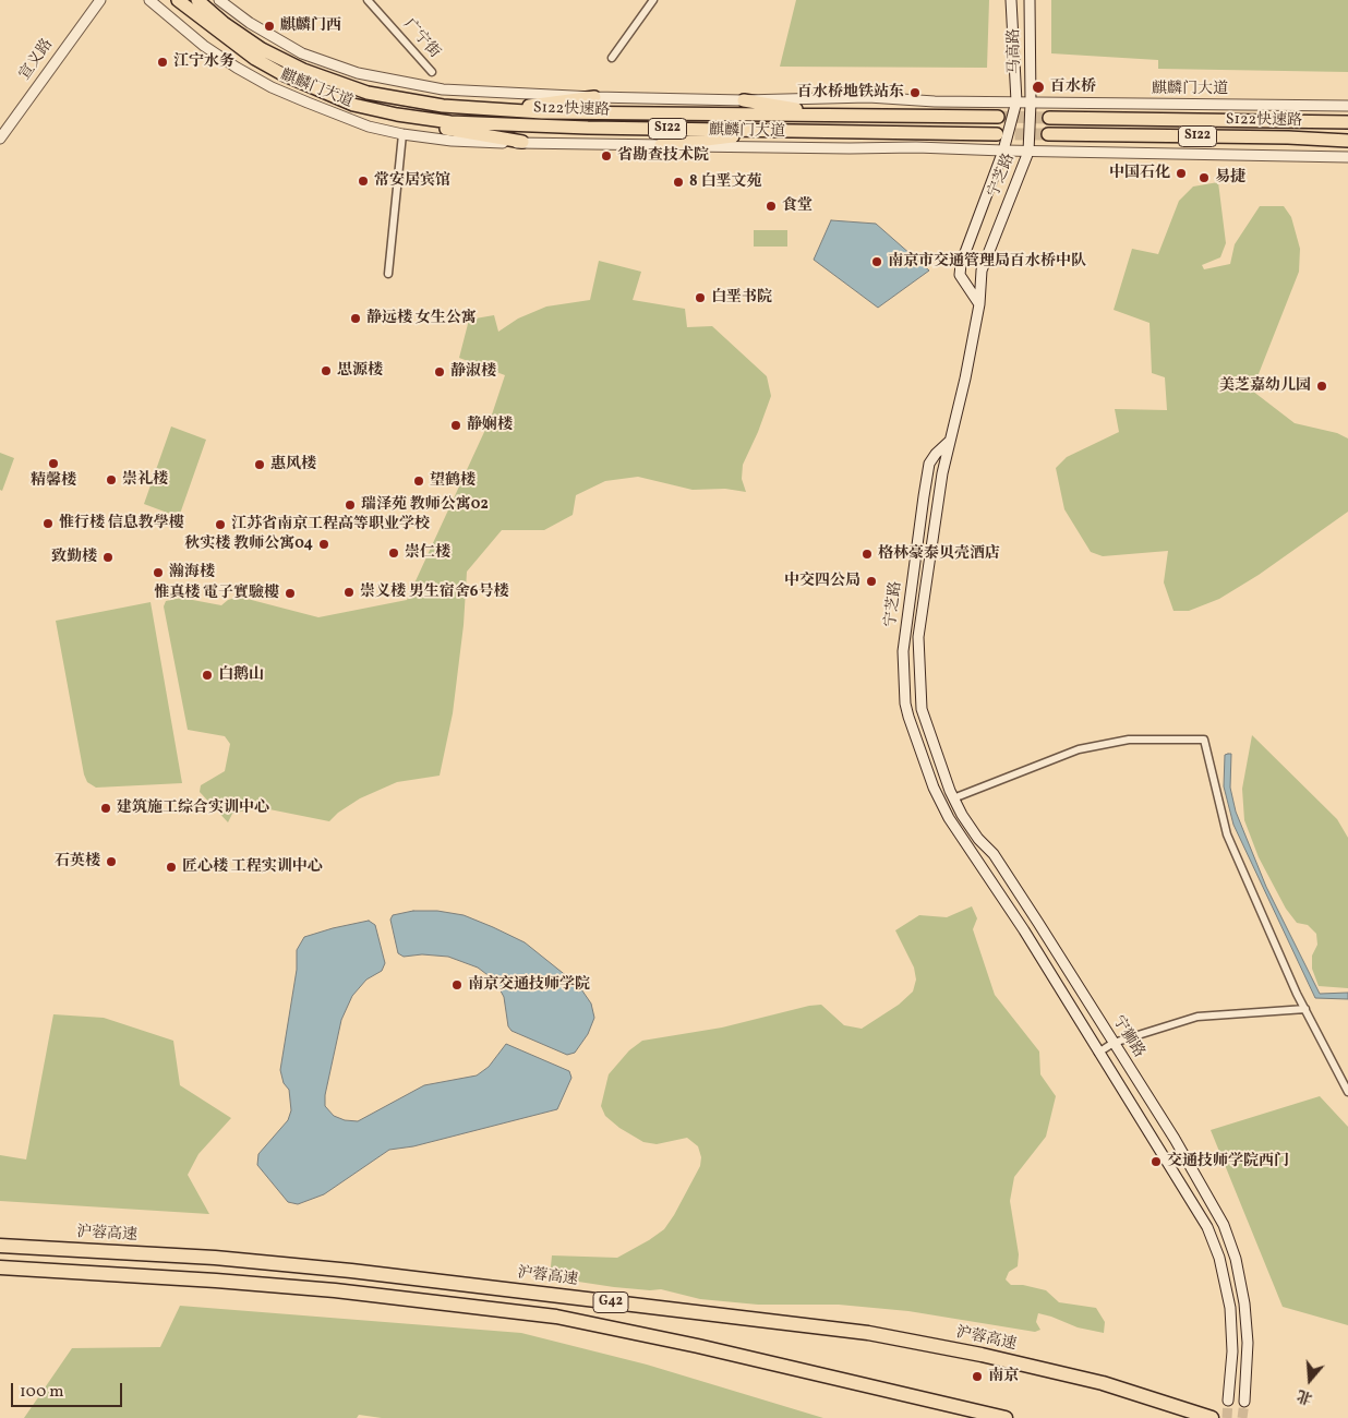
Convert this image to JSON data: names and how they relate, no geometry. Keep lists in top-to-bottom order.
{
  "streets": {
    "highway": [
      "S122快速路",
      "S122",
      "沪蓉高速",
      "G42"
    ],
    "main road": [
      "马高路",
      "宣义路",
      "麒麟门大道",
      "宁芝路",
      "宁狮路"
    ],
    "street": ["广宁街"]
  },
  "crossings": [
    ["马高路", "麒麟门大道"],
    ["马高路", "宁芝路"],
    ["麒麟门大道", "宁芝路"],
    ["宁芝路", "宁狮路"]
  ],
  "places": [
    "麒麟门西",
    "江宁水务",
    "百水桥",
    "百水桥地铁站东",
    "省勘查技术院",
    "中国石化",
    "易捷",
    "常安居宾馆",
    "8 白垩文苑",
    "食堂",
    "南京市交通管理局百水桥中队",
    "白垩书院",
    "静远楼 女生公寓",
    "思源楼",
    "静淑楼",
    "美芝嘉幼儿园",
    "静娴楼",
    "精馨楼",
    "惠风楼",
    "崇礼楼",
    "望鹤楼",
    "瑞泽苑 教师公寓02",
    "惟行楼 信息教學樓",
    "江苏省南京工程高等职业学校",
    "秋实楼 教师公寓04",
    "崇仁楼",
    "格林豪泰贝壳酒店",
    "致勤楼",
    "瀚海楼",
    "中交四公局",
    "崇义楼 男生宿舍6号楼",
    "惟真楼 電子實驗樓",
    "白鹅山",
    "建筑施工综合实训中心",
    "石英楼",
    "匠心楼 工程实训中心",
    "南京交通技师学院",
    "交通技师学院西门",
    "南京"
  ],
  "scale_bar": "100 m",
  "north": "bottom"
}
